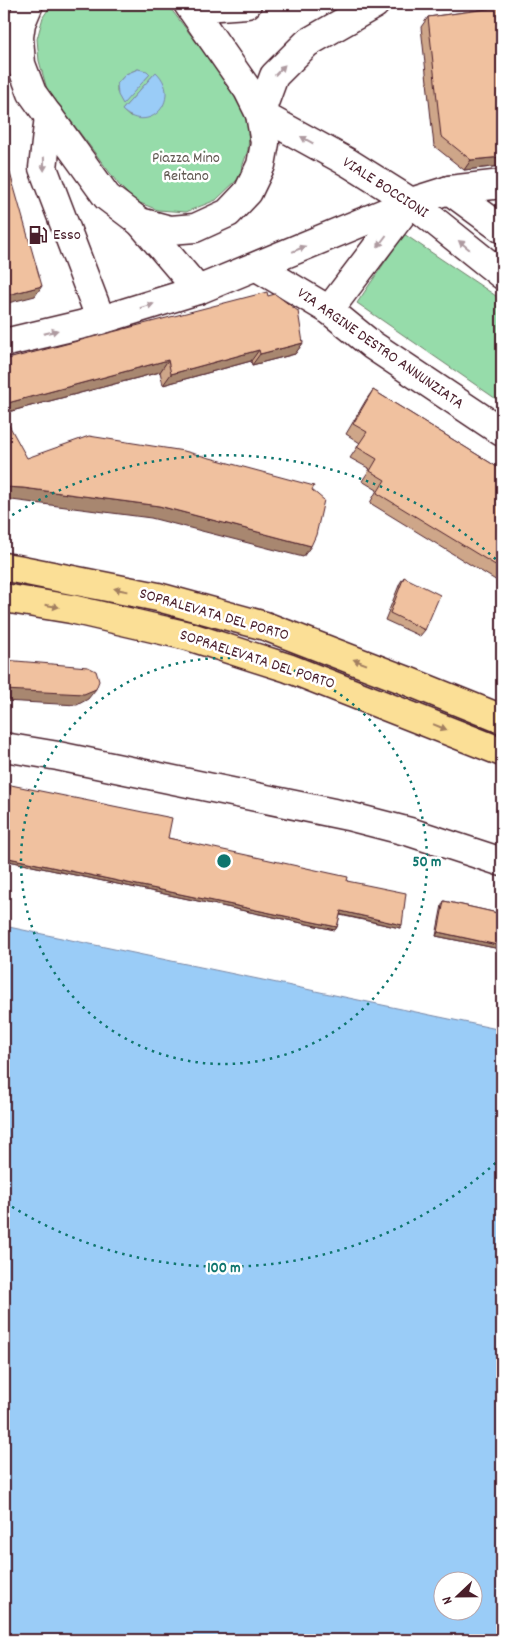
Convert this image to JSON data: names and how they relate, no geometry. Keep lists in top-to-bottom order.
{
  "streets": {
    "main road": ["SOPRALEVATA DEL PORTO", "SOPRAELEVATA DEL PORTO"],
    "street": ["VIALE BOCCIONI", "VIA ARGINE DESTRO ANNUNZIATA"]
  },
  "one_way": ["SOPRALEVATA DEL PORTO", "SOPRAELEVATA DEL PORTO"],
  "parks": ["Piazza Mino Reitano"],
  "places": {
    "fuel station": ["Esso"]
  },
  "north": "left",
  "rings": ["50 m", "100 m"]
}
